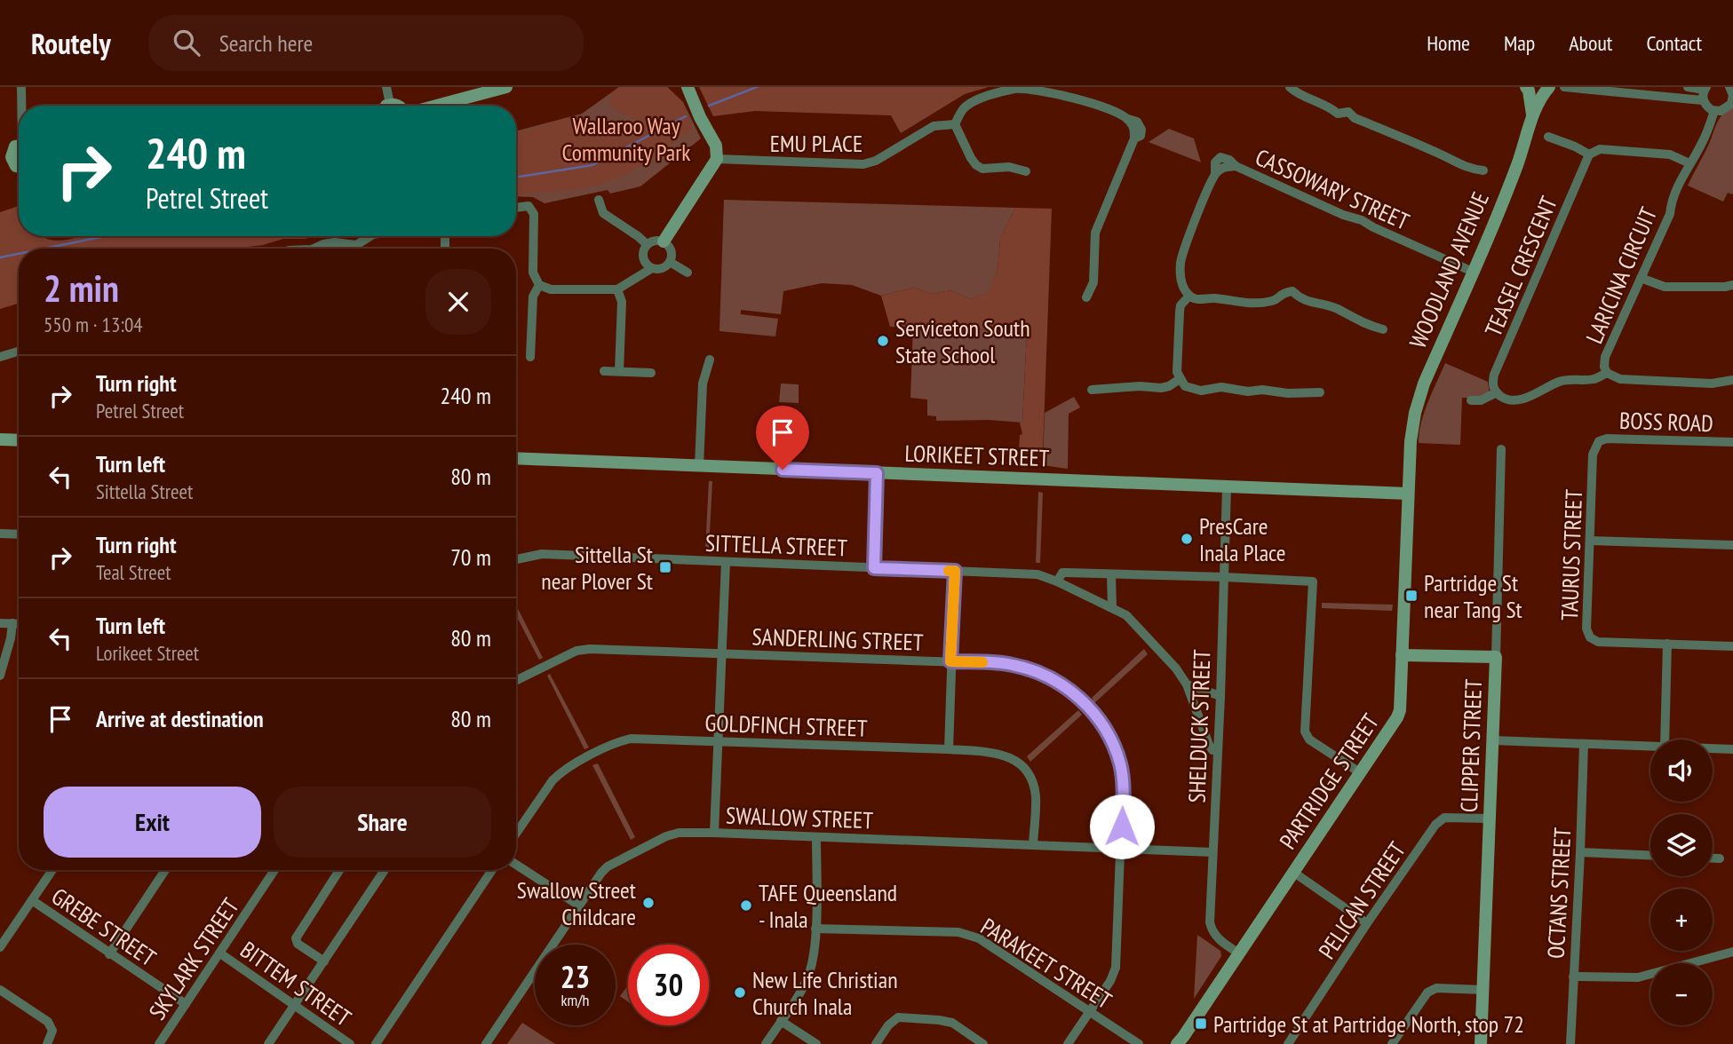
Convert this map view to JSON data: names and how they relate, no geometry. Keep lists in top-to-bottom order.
{
  "streets": {
    "street": [
      "EMU PLACE",
      "CASSOWARY STREET",
      "TEASEL CRESCENT",
      "WOODLAND AVENUE",
      "LARICINA CIRCUIT",
      "BOSS ROAD",
      "LORIKEET STREET",
      "SITTELLA STREET",
      "TAURUS STREET",
      "SANDERLING STREET",
      "GOLDFINCH STREET",
      "SHELDUCK STREET",
      "CLIPPER STREET",
      "PARTRIDGE STREET",
      "SWALLOW STREET",
      "OCTANS STREET",
      "PELICAN STREET",
      "GREBE STREET",
      "SKYLARK STREET",
      "PARAKEET STREET",
      "BITTEM STREET"
    ]
  },
  "crossings": [
    ["CASSOWARY STREET", "WOODLAND AVENUE"],
    ["WOODLAND AVENUE", "PARTRIDGE STREET"],
    ["BOSS ROAD", "TAURUS STREET"],
    ["LORIKEET STREET", "SHELDUCK STREET"],
    ["LORIKEET STREET", "PARTRIDGE STREET"],
    ["SITTELLA STREET", "SHELDUCK STREET"],
    ["SITTELLA STREET", "PARTRIDGE STREET"],
    ["SANDERLING STREET", "SWALLOW STREET"],
    ["SANDERLING STREET", "PARAKEET STREET"],
    ["GOLDFINCH STREET", "SWALLOW STREET"],
    ["SHELDUCK STREET", "PARTRIDGE STREET"],
    ["SHELDUCK STREET", "SWALLOW STREET"],
    ["CLIPPER STREET", "PELICAN STREET"],
    ["GREBE STREET", "SKYLARK STREET"],
    ["SKYLARK STREET", "BITTEM STREET"]
  ],
  "parks": ["Wallaroo Way Community Park"],
  "places": {
    "other": [
      "Serviceton South State School",
      "PresCare Inala Place",
      "Swallow Street Childcare",
      "TAFE Queensland - Inala",
      "New Life Christian Church Inala"
    ],
    "transit": ["Sittella St near Plover St", "Partridge St near Tang St", "Partridge St at Partridge North, stop 72"]
  },
  "page": {
    "header": "Routely",
    "search": "Search here",
    "nav": [
      "Home",
      "Map",
      "About",
      "Contact"
    ],
    "turn": ["240 m", "Petrel Street"],
    "heading": ["2 min", "550 m · 13:04"],
    "list": [
      {
        "name": "Turn right",
        "note": "Petrel Street",
        "value": "240 m"
      },
      {
        "name": "Turn left",
        "note": "Sittella Street",
        "value": "80 m"
      },
      {
        "name": "Turn right",
        "note": "Teal Street",
        "value": "70 m"
      },
      {
        "name": "Turn left",
        "note": "Lorikeet Street",
        "value": "80 m"
      },
      {
        "name": "Arrive at destination",
        "value": "80 m"
      }
    ],
    "map_buttons": ["+", "−"],
    "buttons": ["Exit", "Share"],
    "speed": "23 km/h",
    "limit": "30"
  }
}
